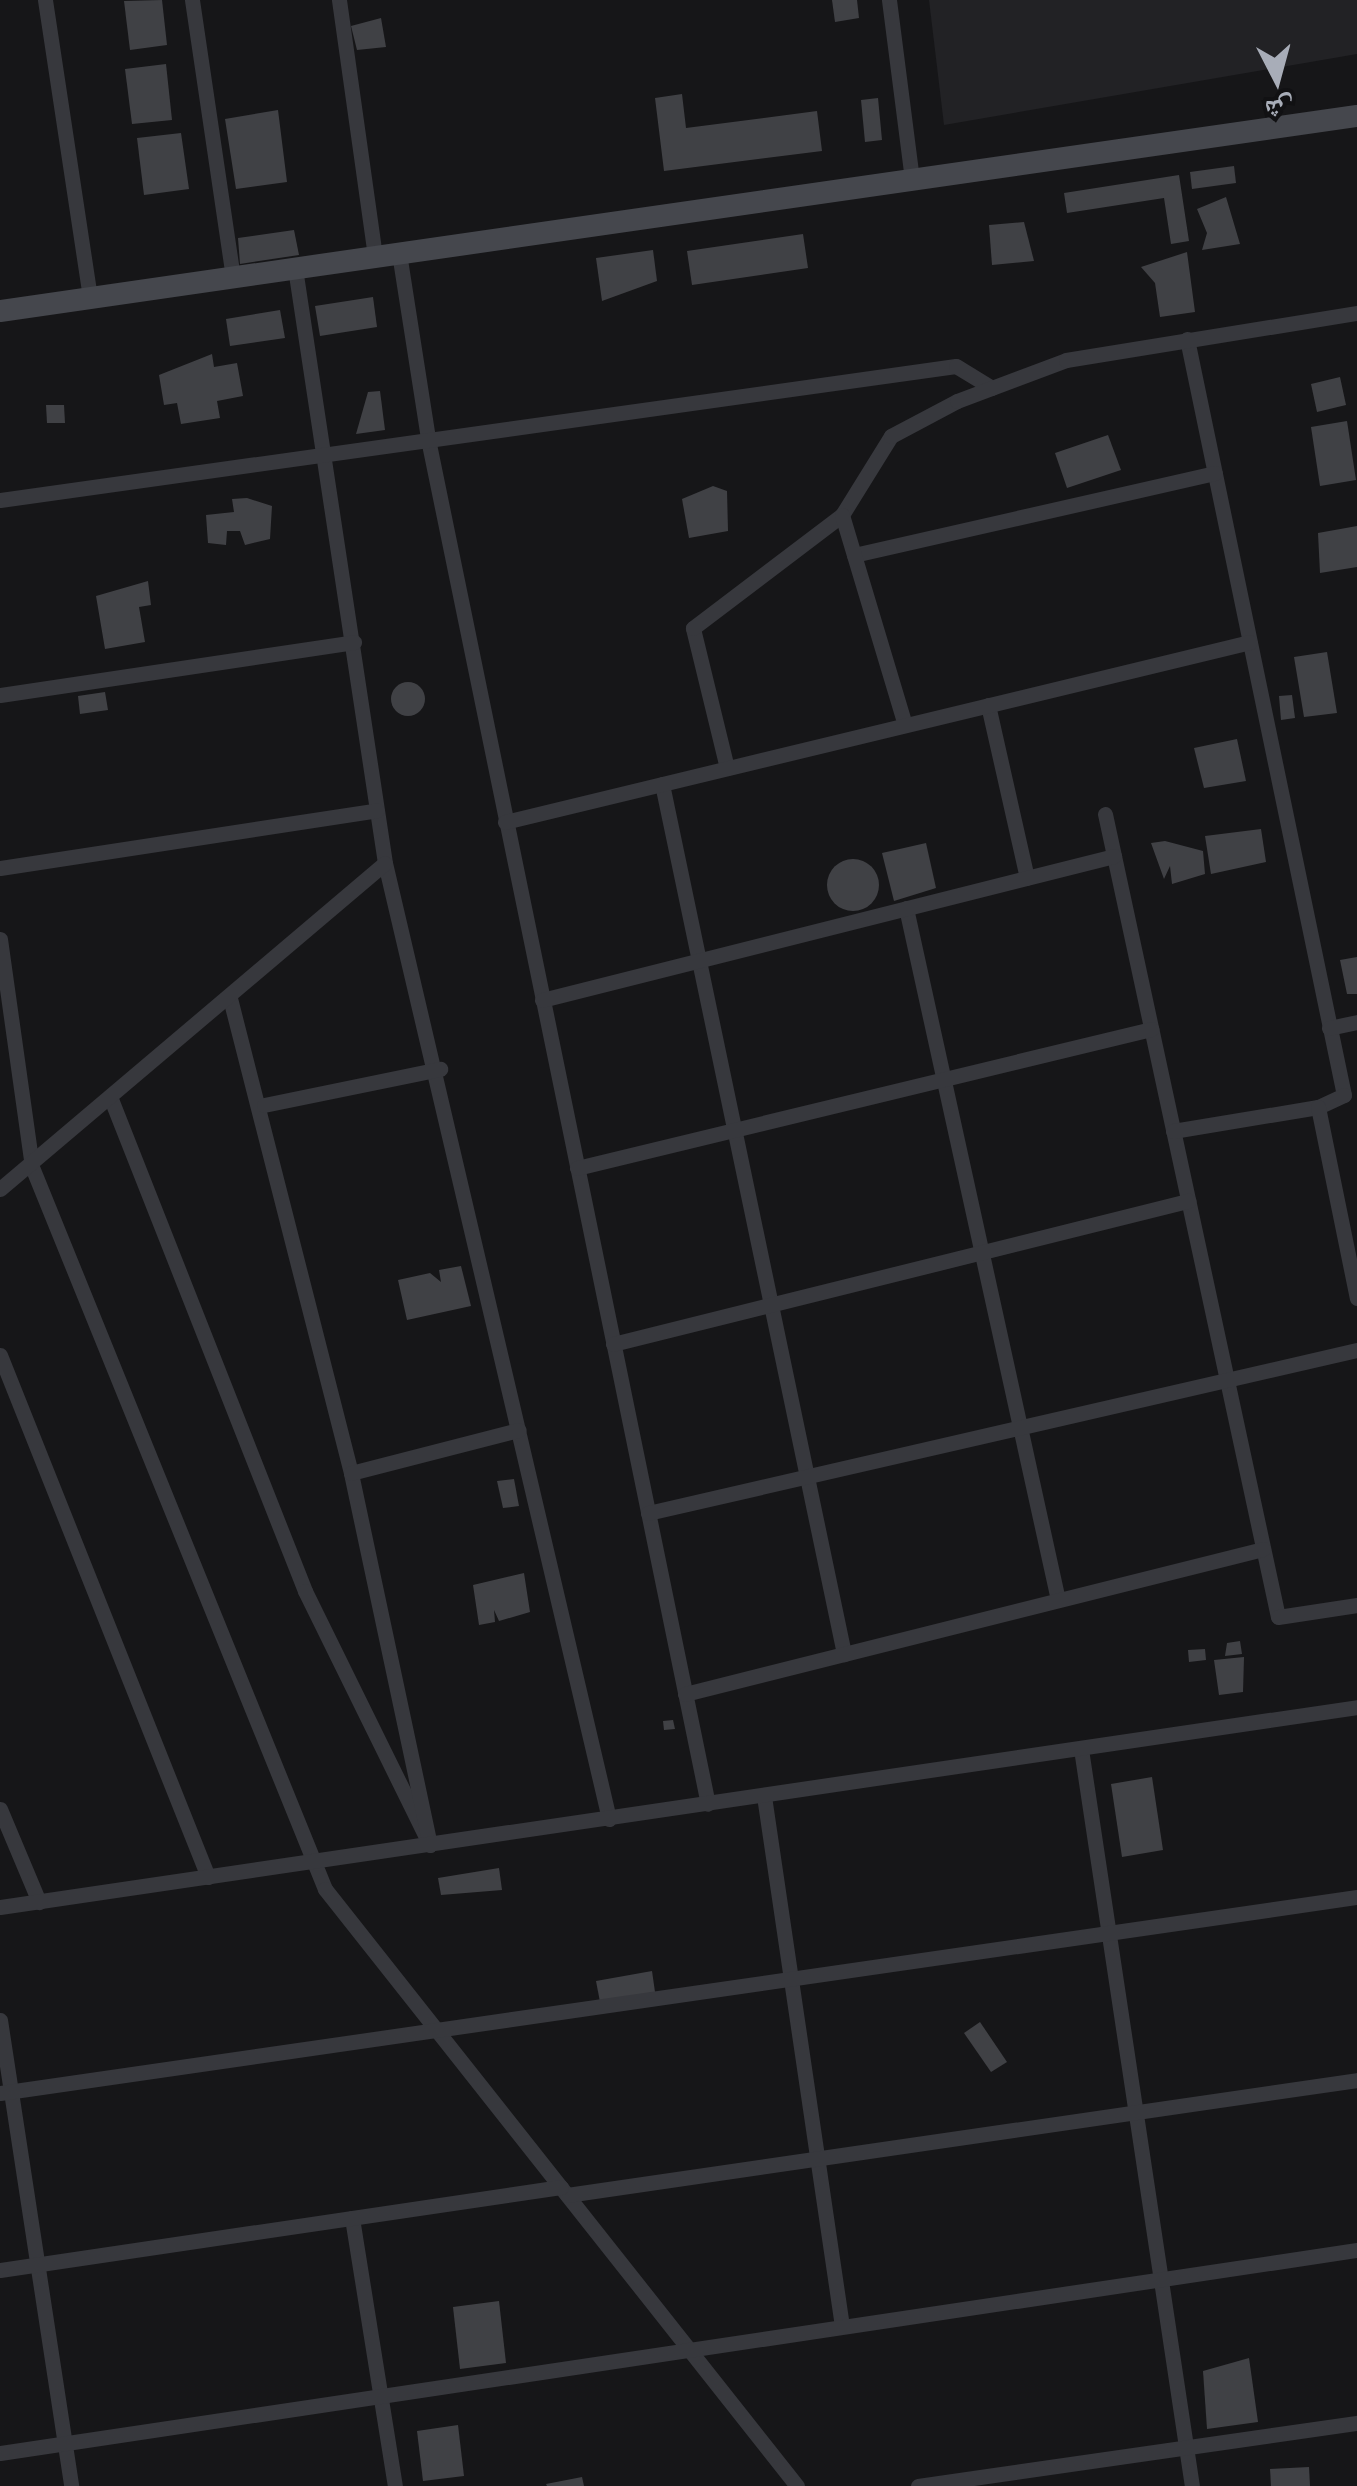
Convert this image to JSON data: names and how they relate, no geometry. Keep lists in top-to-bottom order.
{
  "north": "bottom"
}
